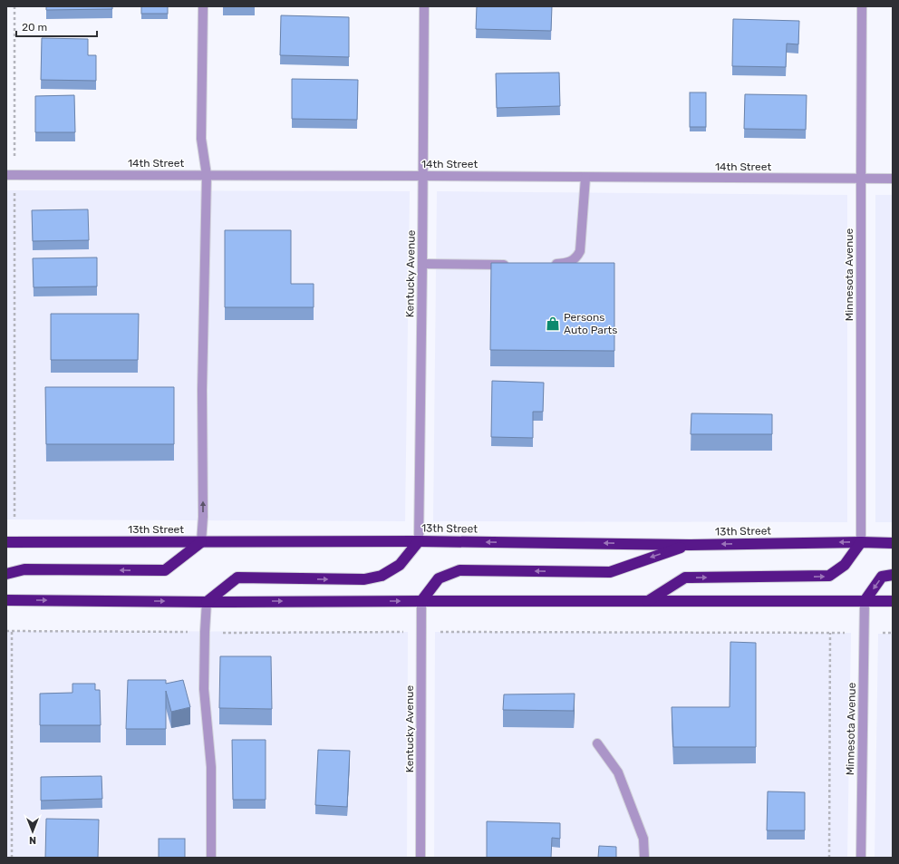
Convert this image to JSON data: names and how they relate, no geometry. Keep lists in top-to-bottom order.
{
  "streets": {
    "highway": ["13th Street"],
    "street": ["14th Street", "Kentucky Avenue", "Minnesota Avenue"]
  },
  "crossings": [
    ["14th Street", "Kentucky Avenue"],
    ["14th Street", "Minnesota Avenue"],
    ["Kentucky Avenue", "13th Street"],
    ["Minnesota Avenue", "13th Street"]
  ],
  "places": {
    "shop": ["Persons Auto Parts"]
  },
  "scale_bar": "20 m",
  "north": "bottom"
}
